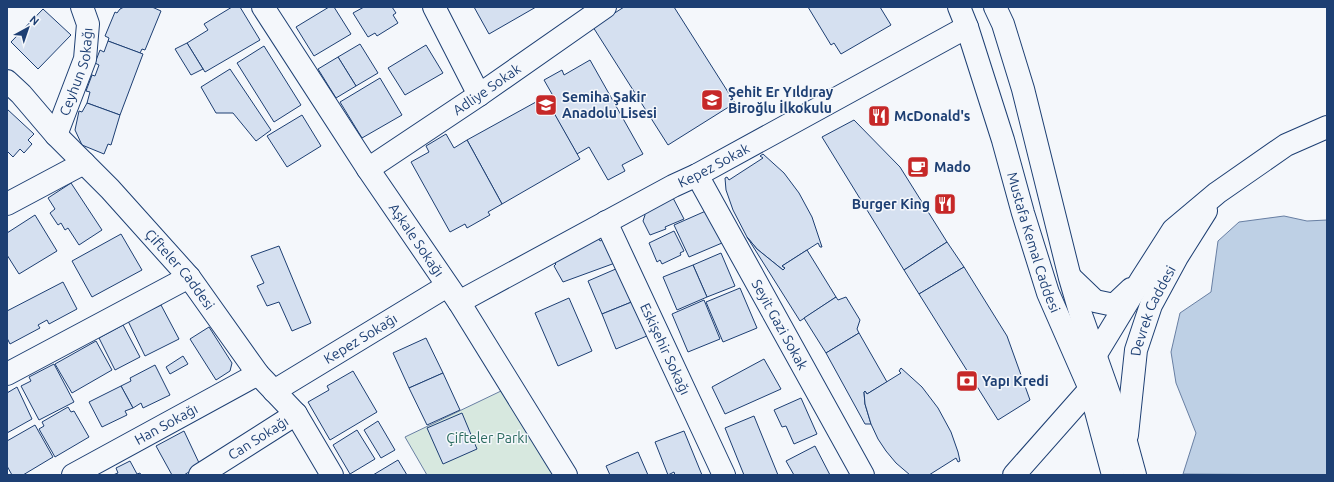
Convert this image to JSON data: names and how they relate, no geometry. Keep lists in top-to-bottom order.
{
  "streets": {
    "street": [
      "Ceyhun Sokağı",
      "Adliye Sokak",
      "Kepez Sokak",
      "Aşkale Sokağı",
      "Mustafa Kemal Caddesi",
      "Çifteler Caddesi",
      "Devrek Caddesi",
      "Seyit Gazi Sokak",
      "Kepez Sokağı",
      "Eskişehir Sokağı",
      "Han Sokağı",
      "Can Sokağı"
    ]
  },
  "crossings": [
    ["Ceyhun Sokağı", "Çifteler Caddesi"],
    ["Adliye Sokak", "Aşkale Sokağı"],
    ["Kepez Sokak", "Aşkale Sokağı"],
    ["Kepez Sokak", "Mustafa Kemal Caddesi"],
    ["Kepez Sokak", "Seyit Gazi Sokak"],
    ["Kepez Sokak", "Kepez Sokağı"],
    ["Kepez Sokak", "Eskişehir Sokağı"],
    ["Aşkale Sokağı", "Kepez Sokağı"],
    ["Mustafa Kemal Caddesi", "Devrek Caddesi"],
    ["Çifteler Caddesi", "Kepez Sokağı"],
    ["Çifteler Caddesi", "Han Sokağı"],
    ["Çifteler Caddesi", "Can Sokağı"]
  ],
  "parks": ["Çifteler Parkı"],
  "places": {
    "school or university": ["Şehit Er Yıldıray Biroğlu İlkokulu", "Semiha Şakir Anadolu Lisesi"],
    "restaurant": ["McDonald's", "Burger King"],
    "cafe": ["Mado"],
    "bank": ["Yapı Kredi"]
  },
  "north": "top right"
}
